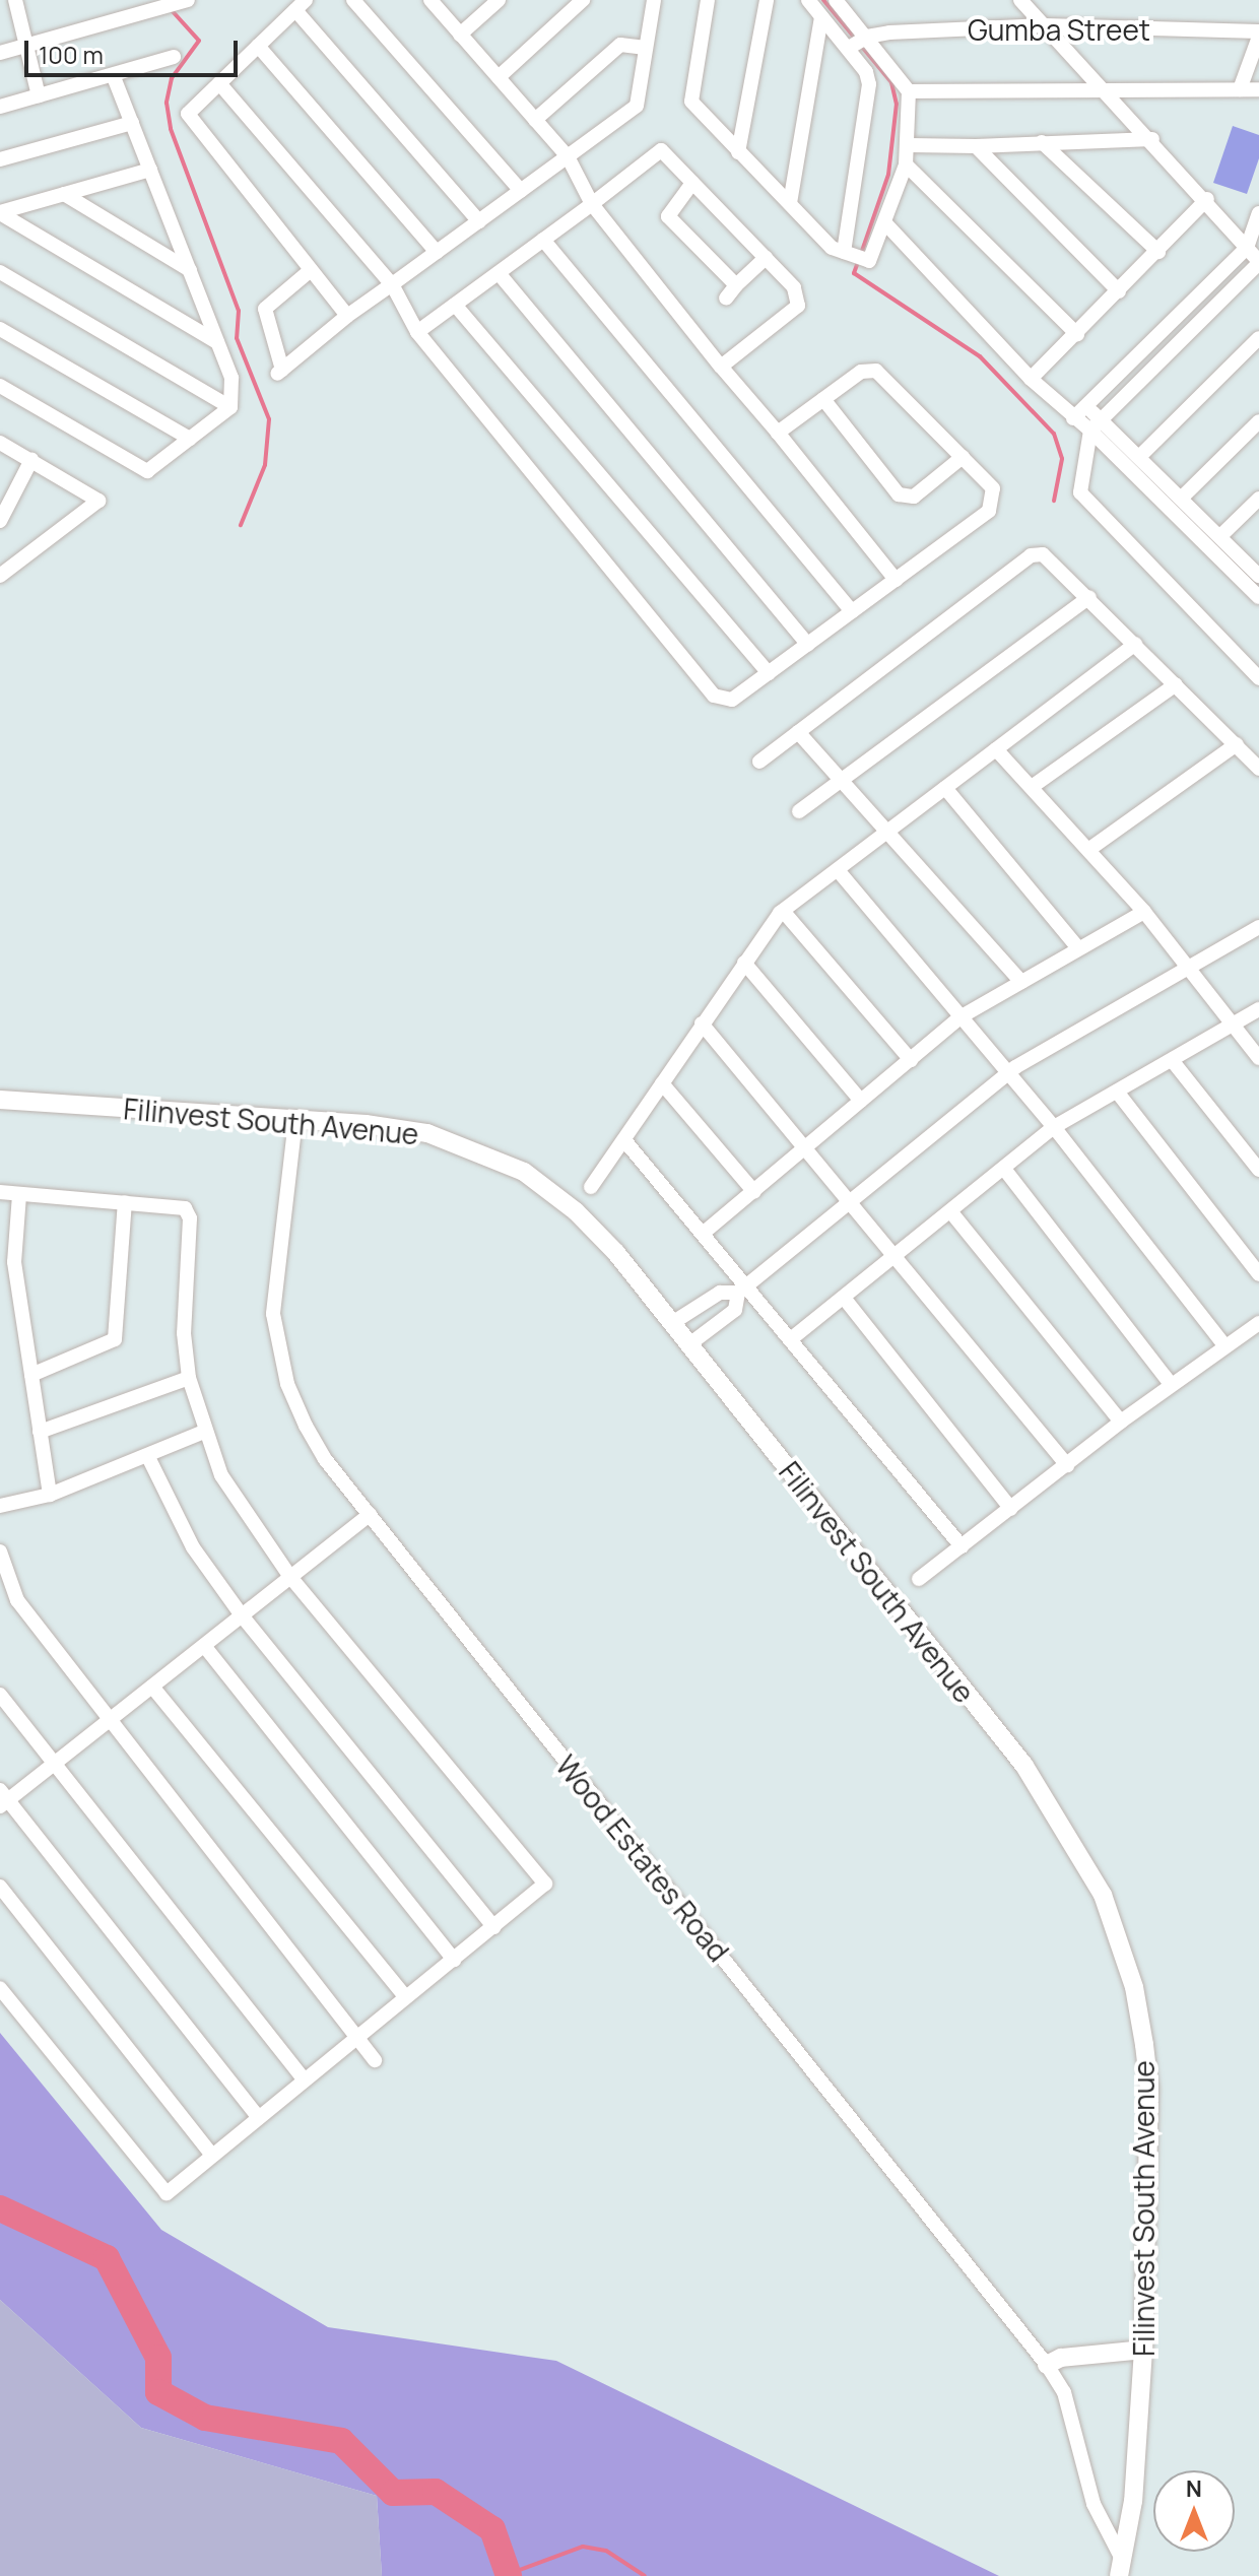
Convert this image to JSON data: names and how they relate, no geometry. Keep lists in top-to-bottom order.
{
  "streets": {
    "street": ["Gumba Street", "Filinvest South Avenue", "Wood Estates Road"]
  },
  "crossings": [
    ["Filinvest South Avenue", "Wood Estates Road"]
  ],
  "scale_bar": "100 m",
  "north": "top"
}
